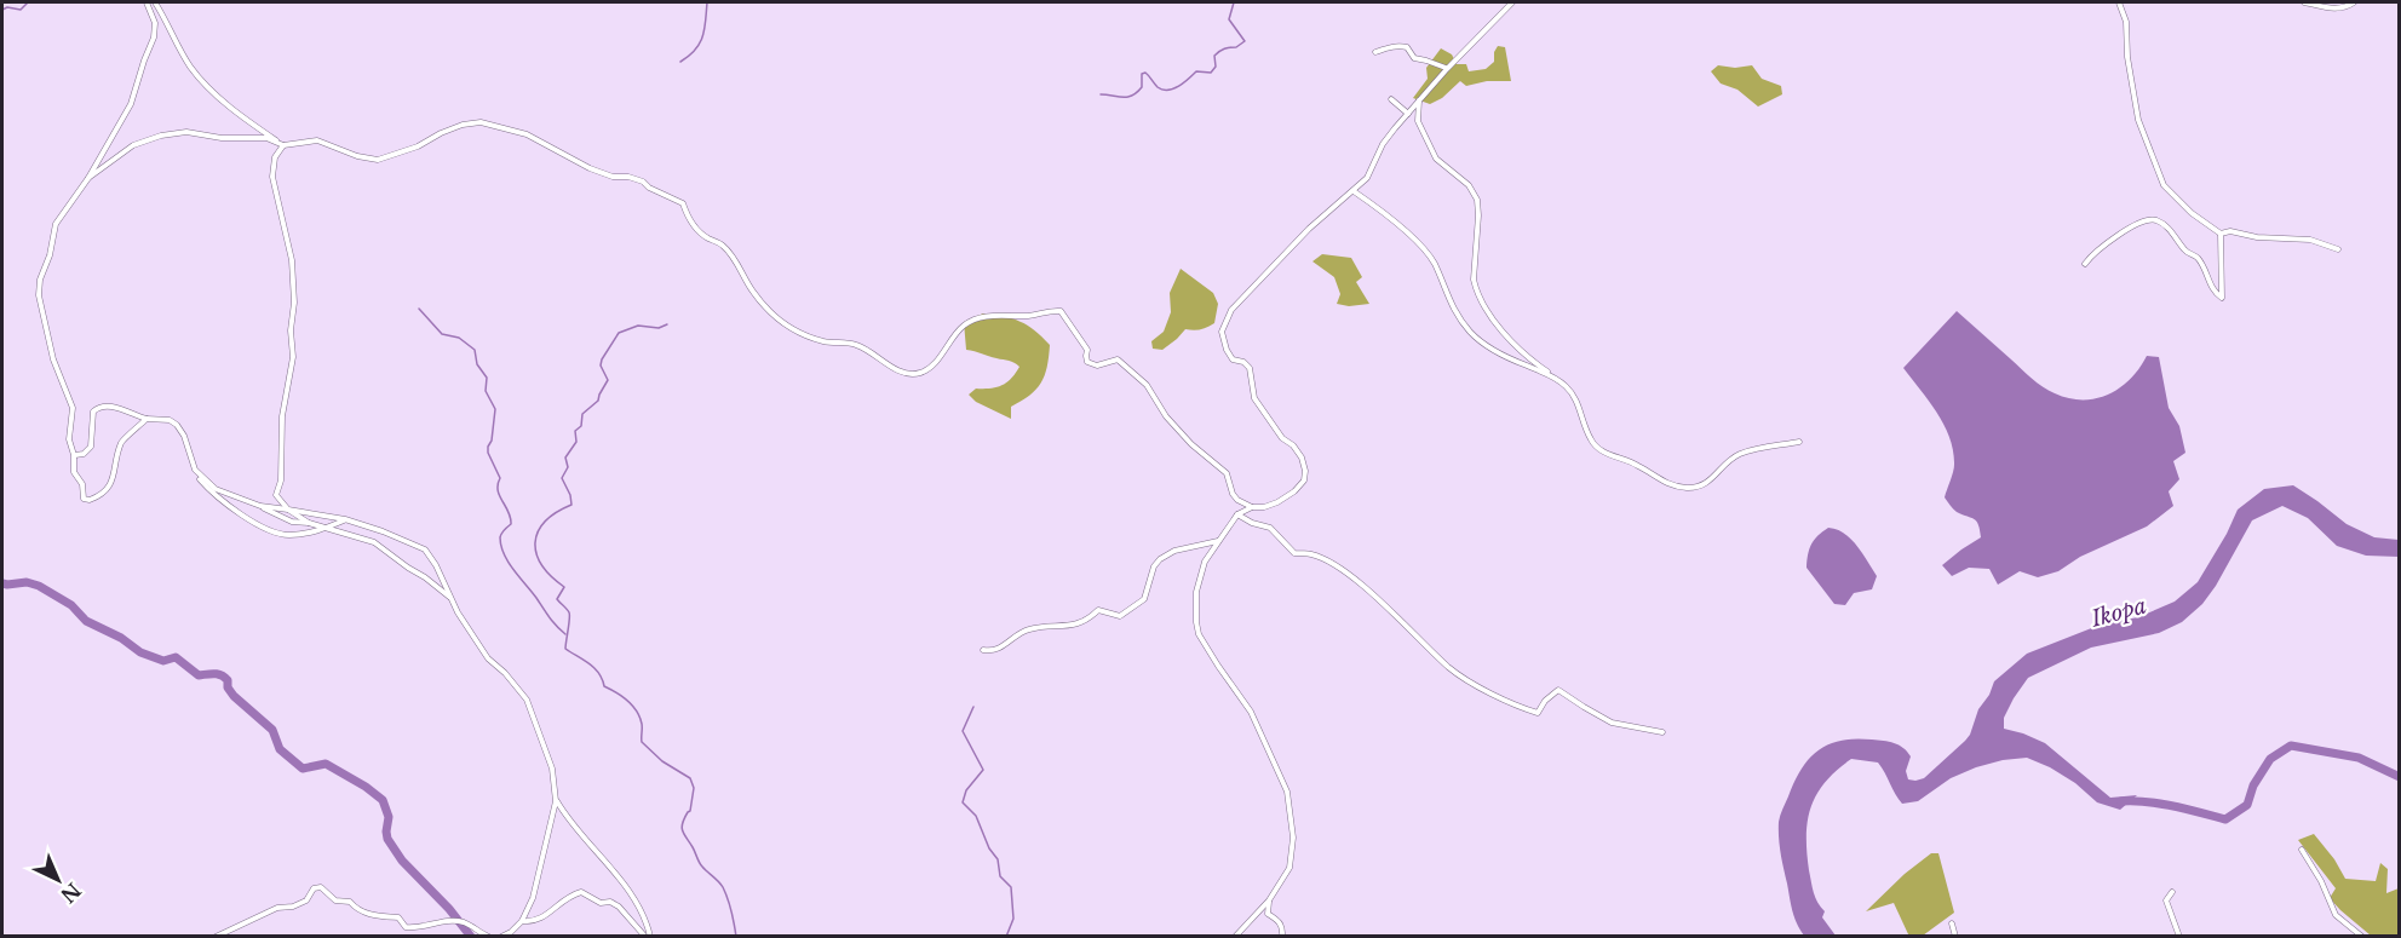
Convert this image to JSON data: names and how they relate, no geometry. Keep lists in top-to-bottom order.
{
  "water": ["Ikopa"],
  "north": "bottom right"
}
